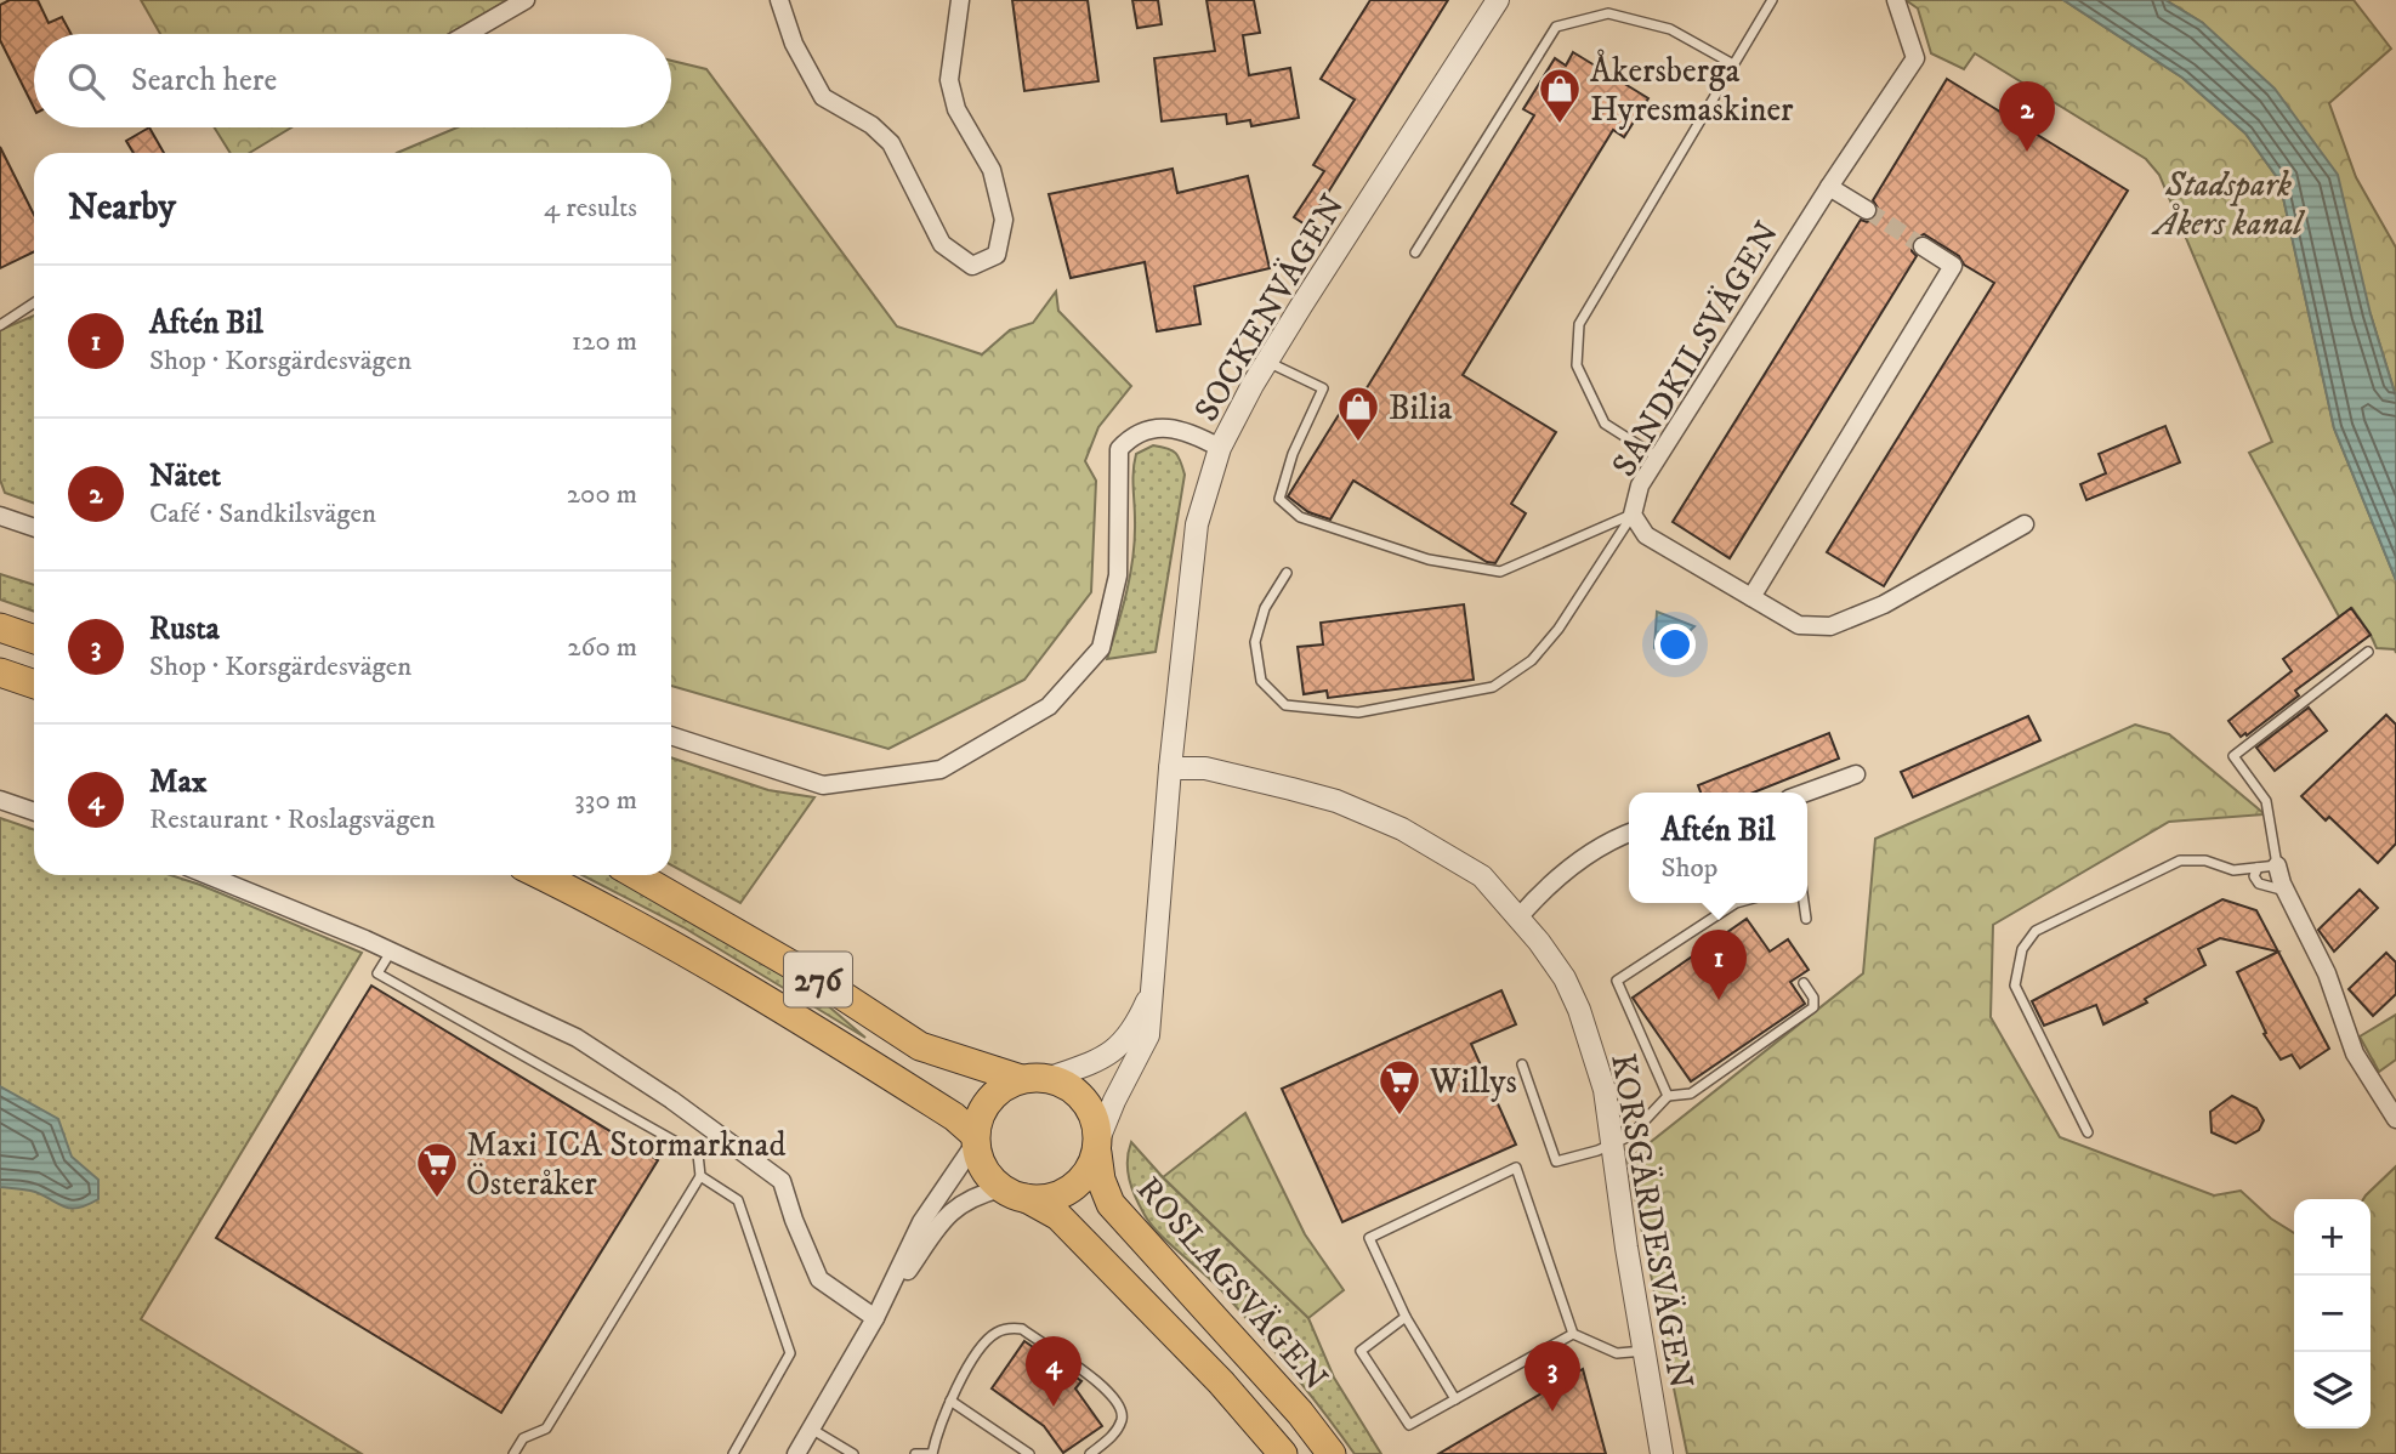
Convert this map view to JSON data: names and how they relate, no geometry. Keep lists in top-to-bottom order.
{
  "streets": {
    "main road": ["276", "ROSLAGSVÄGEN"],
    "street": ["SOCKENVÄGEN", "SANDKILSVÄGEN", "KORSGÄRDESVÄGEN"]
  },
  "crossings": [
    ["SOCKENVÄGEN", "276"],
    ["SOCKENVÄGEN", "KORSGÄRDESVÄGEN"],
    ["SOCKENVÄGEN", "ROSLAGSVÄGEN"],
    ["276", "ROSLAGSVÄGEN"]
  ],
  "parks": ["Stadspark Åkers kanal"],
  "places": {
    "shop": ["Åkersberga Hyresmaskiner", "Bilia"],
    "supermarket": ["Willys", "Maxi ICA Stormarknad Österåker"]
  },
  "page": {
    "search": "Search here",
    "pins": [
      "2",
      "1",
      "4",
      "3"
    ],
    "heading": ["Nearby", "4 results"],
    "list": [
      {
        "mark": "1",
        "name": "Aftén Bil",
        "note": "Shop · Korsgärdesvägen",
        "value": "120 m"
      },
      {
        "mark": "2",
        "name": "Nätet",
        "note": "Café · Sandkilsvägen",
        "value": "200 m"
      },
      {
        "mark": "3",
        "name": "Rusta",
        "note": "Shop · Korsgärdesvägen",
        "value": "260 m"
      },
      {
        "mark": "4",
        "name": "Max",
        "note": "Restaurant · Roslagsvägen",
        "value": "330 m"
      }
    ],
    "popup": ["Aftén Bil", "Shop"],
    "map_buttons": ["+", "−"]
  }
}
